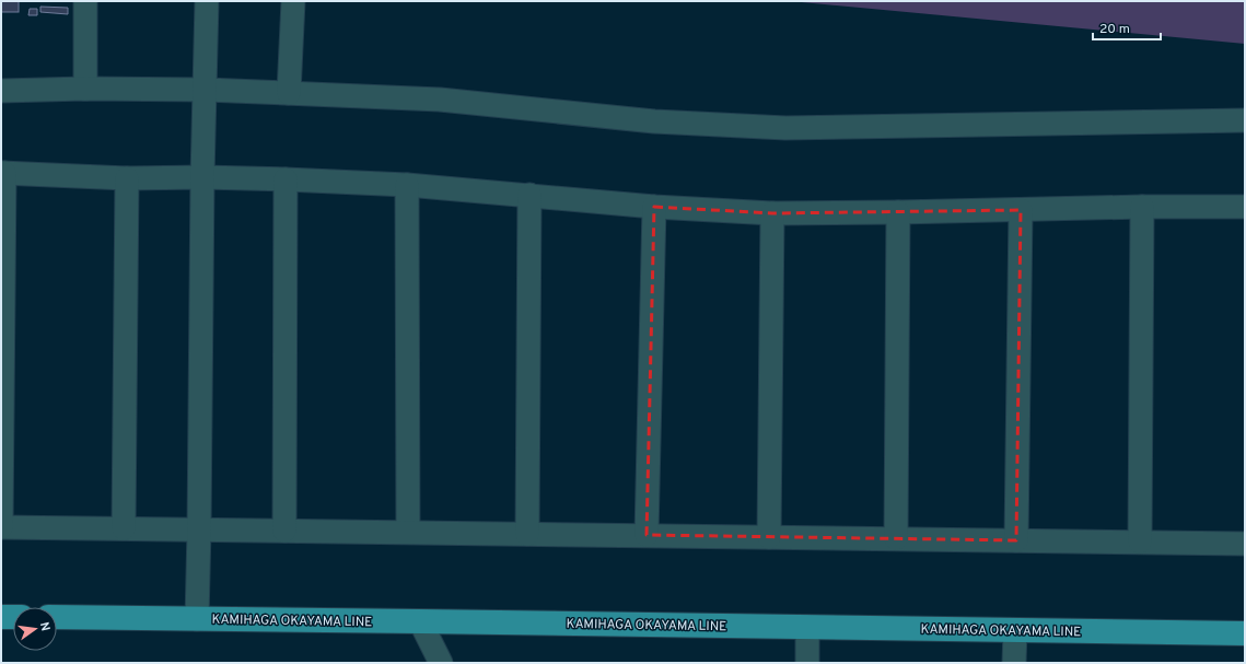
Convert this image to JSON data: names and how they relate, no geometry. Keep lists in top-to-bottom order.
{
  "streets": {
    "main road": ["KAMIHAGA OKAYAMA LINE"]
  },
  "scale_bar": "20 m",
  "north": "right"
}
